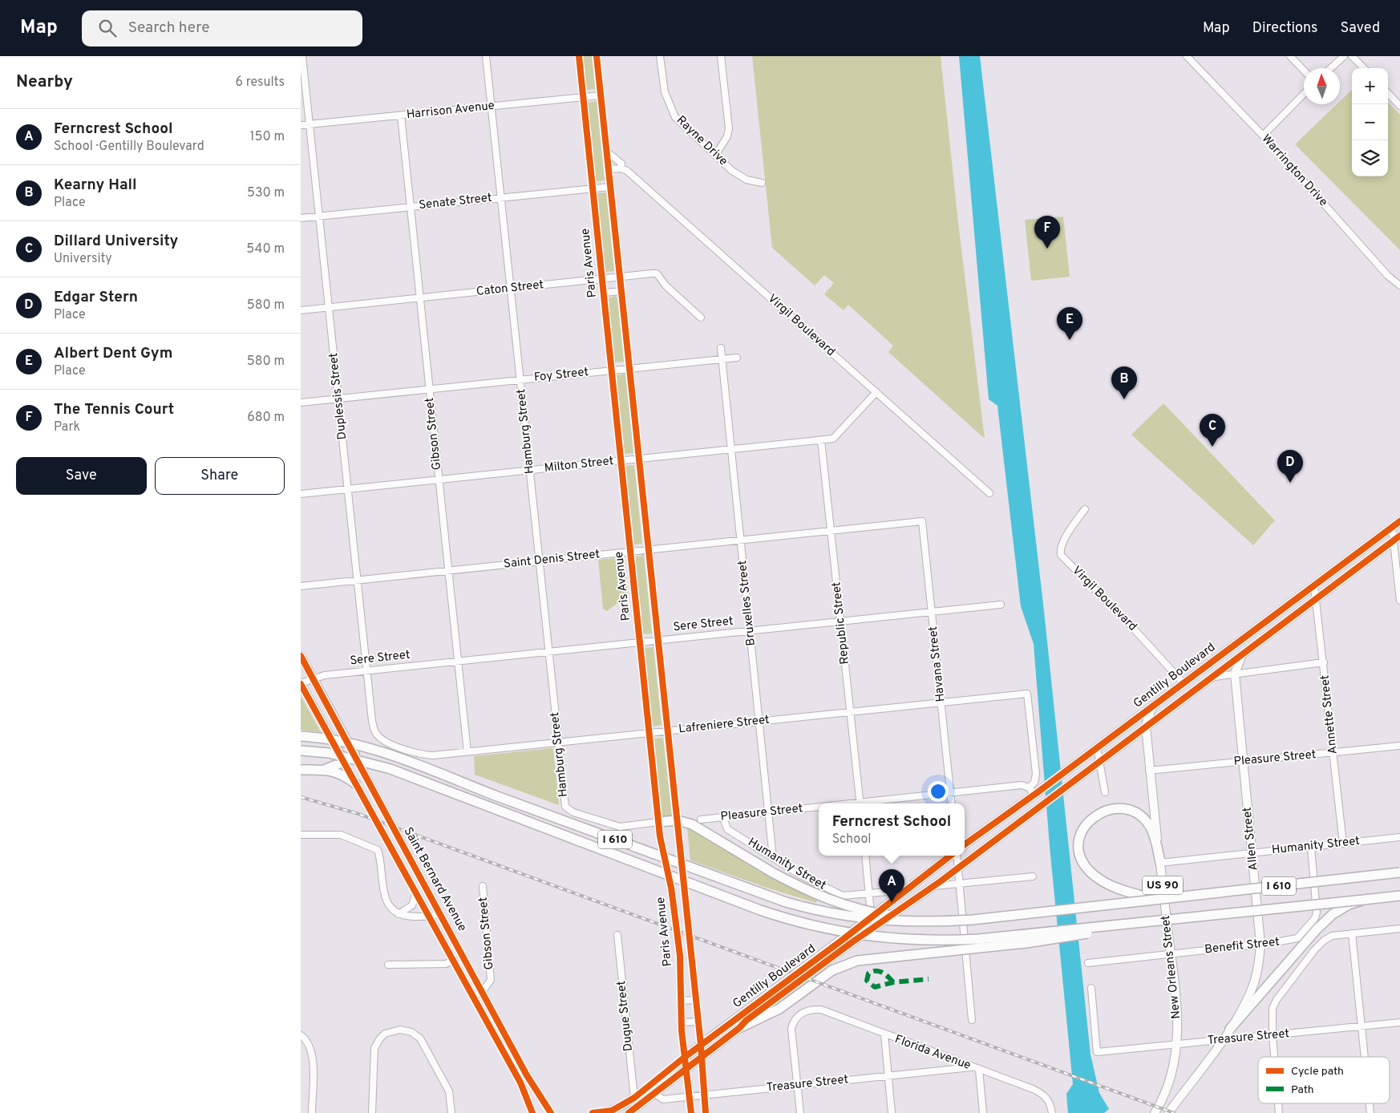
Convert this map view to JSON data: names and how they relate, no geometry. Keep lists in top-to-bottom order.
{
  "streets": {
    "highway": ["I 610"],
    "main road": [
      "Gentilly Boulevard",
      "Allen Street",
      "Saint Bernard Avenue",
      "US 90",
      "New Orleans Street"
    ],
    "street": [
      "Harrison Avenue",
      "Rayne Drive",
      "Warrington Drive",
      "Senate Street",
      "Paris Avenue",
      "Caton Street",
      "Virgil Boulevard",
      "Foy Street",
      "Duplessis Street",
      "Hamburg Street",
      "Gibson Street",
      "Milton Street",
      "Saint Denis Street",
      "Bruxelles Street",
      "Republic Street",
      "Sere Street",
      "Havana Street",
      "Annette Street",
      "Lafreniere Street",
      "Pleasure Street",
      "Humanity Street",
      "Benefit Street",
      "Dugue Street",
      "Treasure Street",
      "Florida Avenue"
    ]
  },
  "crossings": [
    ["Harrison Avenue", "Paris Avenue"],
    ["Harrison Avenue", "Duplessis Street"],
    ["Harrison Avenue", "Hamburg Street"],
    ["Harrison Avenue", "Gibson Street"],
    ["Senate Street", "Paris Avenue"],
    ["Senate Street", "Duplessis Street"],
    ["Senate Street", "Hamburg Street"],
    ["Senate Street", "Gibson Street"],
    ["Paris Avenue", "Caton Street"],
    ["Paris Avenue", "Virgil Boulevard"],
    ["Paris Avenue", "Foy Street"],
    ["Paris Avenue", "Hamburg Street"],
    ["Paris Avenue", "Milton Street"],
    ["Paris Avenue", "Saint Denis Street"],
    ["Paris Avenue", "Sere Street"],
    ["Paris Avenue", "Gentilly Boulevard"],
    ["Paris Avenue", "Lafreniere Street"],
    ["Paris Avenue", "Treasure Street"],
    ["Caton Street", "Duplessis Street"],
    ["Caton Street", "Hamburg Street"],
    ["Caton Street", "Gibson Street"],
    ["Virgil Boulevard", "Milton Street"],
    ["Virgil Boulevard", "Gentilly Boulevard"],
    ["Foy Street", "Duplessis Street"],
    ["Foy Street", "Hamburg Street"],
    ["Foy Street", "Gibson Street"],
    ["Foy Street", "Bruxelles Street"],
    ["Duplessis Street", "Milton Street"],
    ["Duplessis Street", "Saint Denis Street"],
    ["Duplessis Street", "Sere Street"],
    ["Duplessis Street", "Lafreniere Street"],
    ["Hamburg Street", "Milton Street"],
    ["Hamburg Street", "Saint Denis Street"],
    ["Hamburg Street", "Sere Street"],
    ["Hamburg Street", "Lafreniere Street"],
    ["Gibson Street", "Milton Street"],
    ["Gibson Street", "Saint Denis Street"],
    ["Gibson Street", "Sere Street"],
    ["Gibson Street", "Lafreniere Street"],
    ["Gibson Street", "Saint Bernard Avenue"],
    ["Milton Street", "Bruxelles Street"],
    ["Milton Street", "Republic Street"],
    ["Saint Denis Street", "Bruxelles Street"],
    ["Saint Denis Street", "Republic Street"],
    ["Saint Denis Street", "Havana Street"],
    ["Bruxelles Street", "Sere Street"],
    ["Bruxelles Street", "Lafreniere Street"],
    ["Bruxelles Street", "Pleasure Street"],
    ["Bruxelles Street", "Humanity Street"],
    ["Republic Street", "Sere Street"],
    ["Republic Street", "Lafreniere Street"],
    ["Sere Street", "Havana Street"],
    ["Sere Street", "Saint Bernard Avenue"],
    ["Havana Street", "Lafreniere Street"],
    ["Havana Street", "Pleasure Street"],
    ["Gentilly Boulevard", "Annette Street"],
    ["Gentilly Boulevard", "Allen Street"],
    ["Gentilly Boulevard", "Humanity Street"],
    ["Gentilly Boulevard", "New Orleans Street"],
    ["Gentilly Boulevard", "Dugue Street"],
    ["Gentilly Boulevard", "Treasure Street"],
    ["Annette Street", "Pleasure Street"],
    ["Annette Street", "Humanity Street"],
    ["Lafreniere Street", "Pleasure Street"],
    ["Pleasure Street", "Allen Street"],
    ["Pleasure Street", "Humanity Street"],
    ["Pleasure Street", "New Orleans Street"],
    ["Allen Street", "Humanity Street"],
    ["Allen Street", "Benefit Street"],
    ["Allen Street", "Treasure Street"],
    ["Humanity Street", "Benefit Street"],
    ["Humanity Street", "New Orleans Street"],
    ["Benefit Street", "New Orleans Street"],
    ["New Orleans Street", "Treasure Street"],
    ["Treasure Street", "Florida Avenue"]
  ],
  "legend": ["Cycle path", "Path"],
  "north": "top",
  "page": {
    "header": "Map",
    "search": "Search here",
    "nav": ["Map", "Directions", "Saved"],
    "heading": ["Nearby", "6 results"],
    "map_buttons": ["+", "−"],
    "list": [
      {
        "mark": "A",
        "name": "Ferncrest School",
        "note": "School · Gentilly Boulevard",
        "value": "150 m"
      },
      {
        "mark": "B",
        "name": "Kearny Hall",
        "note": "Place",
        "value": "530 m"
      },
      {
        "mark": "C",
        "name": "Dillard University",
        "note": "University",
        "value": "540 m"
      },
      {
        "mark": "D",
        "name": "Edgar Stern",
        "note": "Place",
        "value": "580 m"
      },
      {
        "mark": "E",
        "name": "Albert Dent Gym",
        "note": "Place",
        "value": "580 m"
      },
      {
        "mark": "F",
        "name": "The Tennis Court",
        "note": "Park",
        "value": "680 m"
      }
    ],
    "pins": [
      "F",
      "E",
      "B",
      "C",
      "D",
      "A"
    ],
    "buttons": ["Save", "Share"],
    "popup": ["Ferncrest School", "School"]
  }
}
